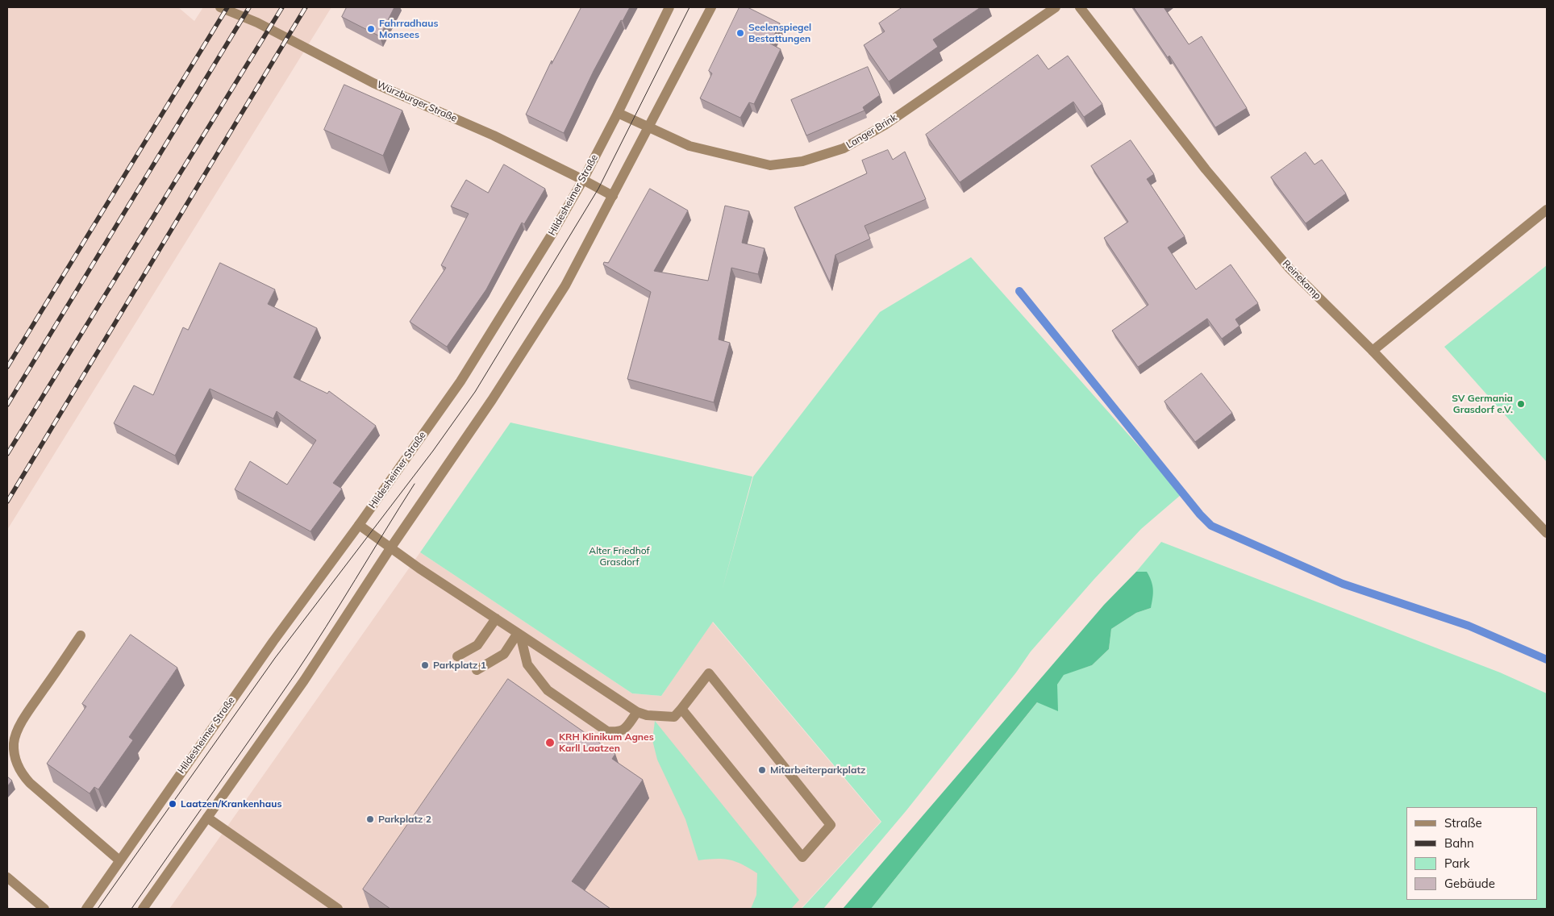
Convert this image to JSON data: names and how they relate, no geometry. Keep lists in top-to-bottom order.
{
  "streets": {
    "street": [
      "Würzburger Straße",
      "Langer Brink",
      "Hildesheimer Straße",
      "Reinekamp"
    ]
  },
  "crossings": [
    ["Würzburger Straße", "Hildesheimer Straße"],
    ["Langer Brink", "Hildesheimer Straße"]
  ],
  "parks": ["Alter Friedhof Grasdorf"],
  "places": [
    "Fahrradhaus Monsees",
    "Seelenspiegel Bestattungen",
    "SV Germania Grasdorf e.V.",
    "Parkplatz 1",
    "KRH Klinikum Agnes Karll Laatzen",
    "Mitarbeiterparkplatz",
    "Laatzen/Krankenhaus",
    "Parkplatz 2"
  ],
  "legend": [
    "Straße",
    "Bahn",
    "Park",
    "Gebäude"
  ]
}
